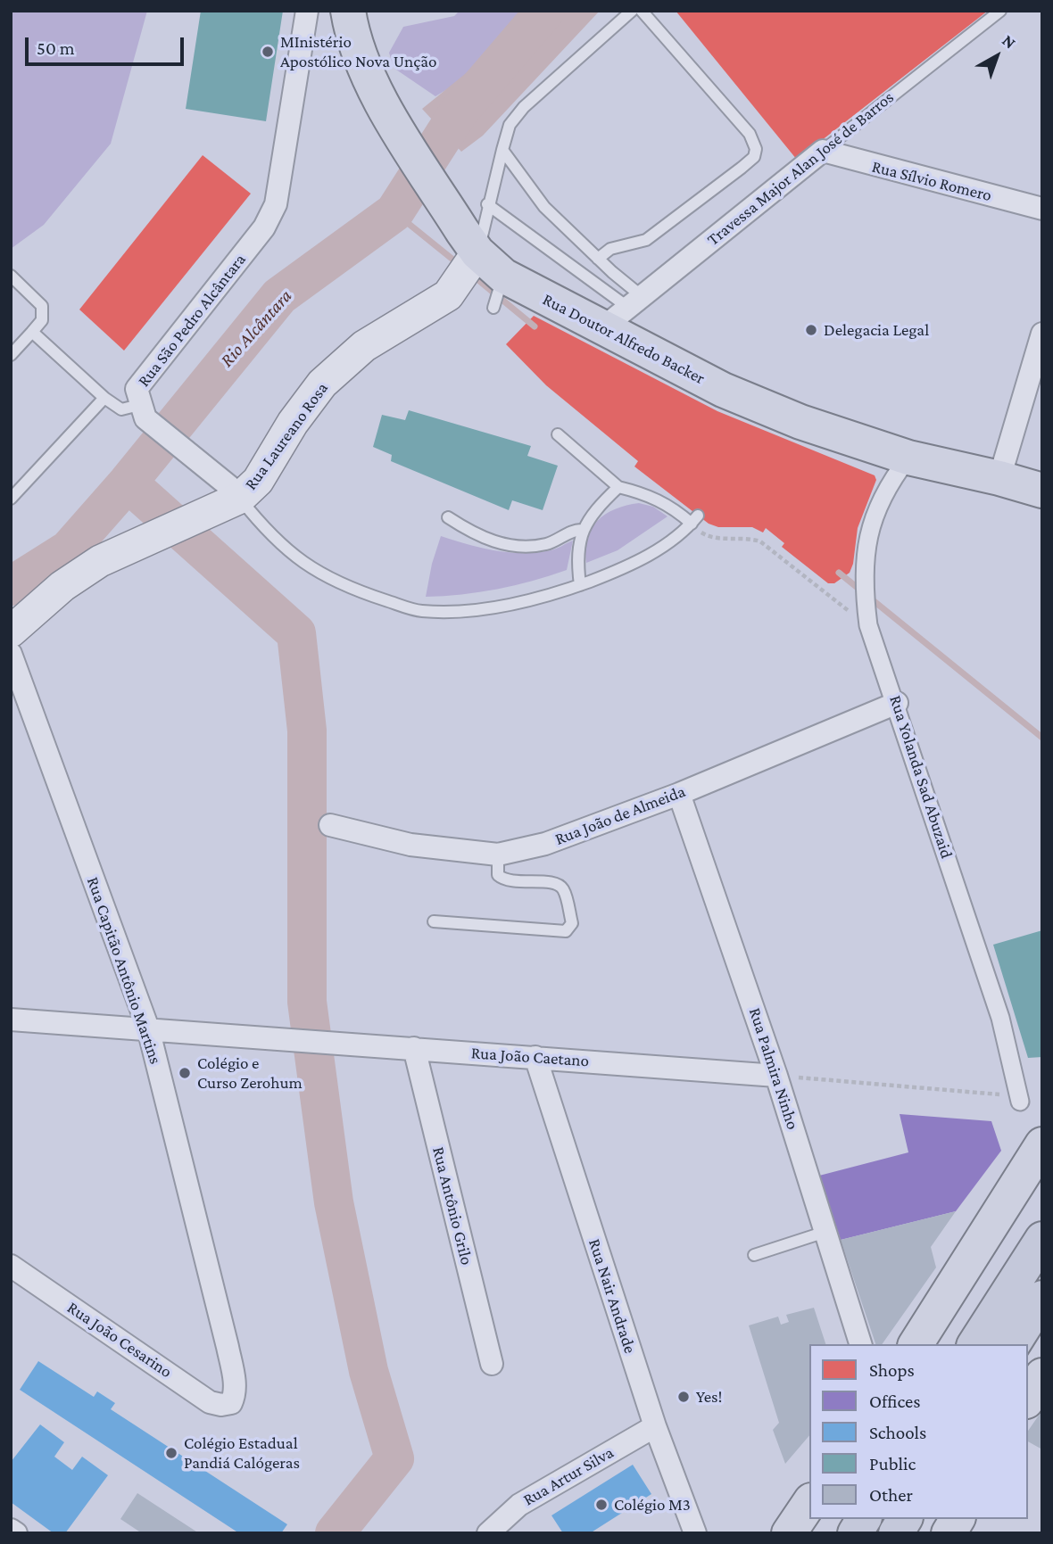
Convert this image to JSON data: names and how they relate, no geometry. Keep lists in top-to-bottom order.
{
  "streets": {
    "main road": ["Rua Doutor Alfredo Backer", "Rua Laureano Rosa"],
    "street": [
      "Travessa Major Alan José de Barros",
      "Rua Sílvio Romero",
      "Rua São Pedro Alcântara",
      "Rua Yolanda Sad Abuzaid",
      "Rua João de Almeida",
      "Rua Capitão Antônio Martins",
      "Rua João Caetano",
      "Rua Palmira Ninho",
      "Rua Antônio Grilo",
      "Rua Nair Andrade",
      "Rua João Cesarino",
      "Rua Artur Silva"
    ]
  },
  "crossings": [
    ["Travessa Major Alan José de Barros", "Rua Sílvio Romero"],
    ["Travessa Major Alan José de Barros", "Rua Doutor Alfredo Backer"],
    ["Rua Doutor Alfredo Backer", "Rua Laureano Rosa"],
    ["Rua Doutor Alfredo Backer", "Rua Yolanda Sad Abuzaid"],
    ["Rua Yolanda Sad Abuzaid", "Rua João de Almeida"],
    ["Rua João de Almeida", "Rua Palmira Ninho"],
    ["Rua Capitão Antônio Martins", "Rua João Caetano"],
    ["Rua Capitão Antônio Martins", "Rua João Cesarino"],
    ["Rua João Caetano", "Rua Palmira Ninho"],
    ["Rua João Caetano", "Rua Antônio Grilo"],
    ["Rua João Caetano", "Rua Nair Andrade"],
    ["Rua Nair Andrade", "Rua Artur Silva"]
  ],
  "water": ["Rio Alcântara"],
  "places": [
    "MInistério Apostólico Nova Unção",
    "Delegacia Legal",
    "Colégio e Curso Zerohum",
    "Yes!",
    "Colégio Estadual Pandiá Calógeras",
    "Colégio M3"
  ],
  "legend": [
    "Shops",
    "Offices",
    "Schools",
    "Public",
    "Other"
  ],
  "scale_bar": "50 m",
  "north": "top right"
}
